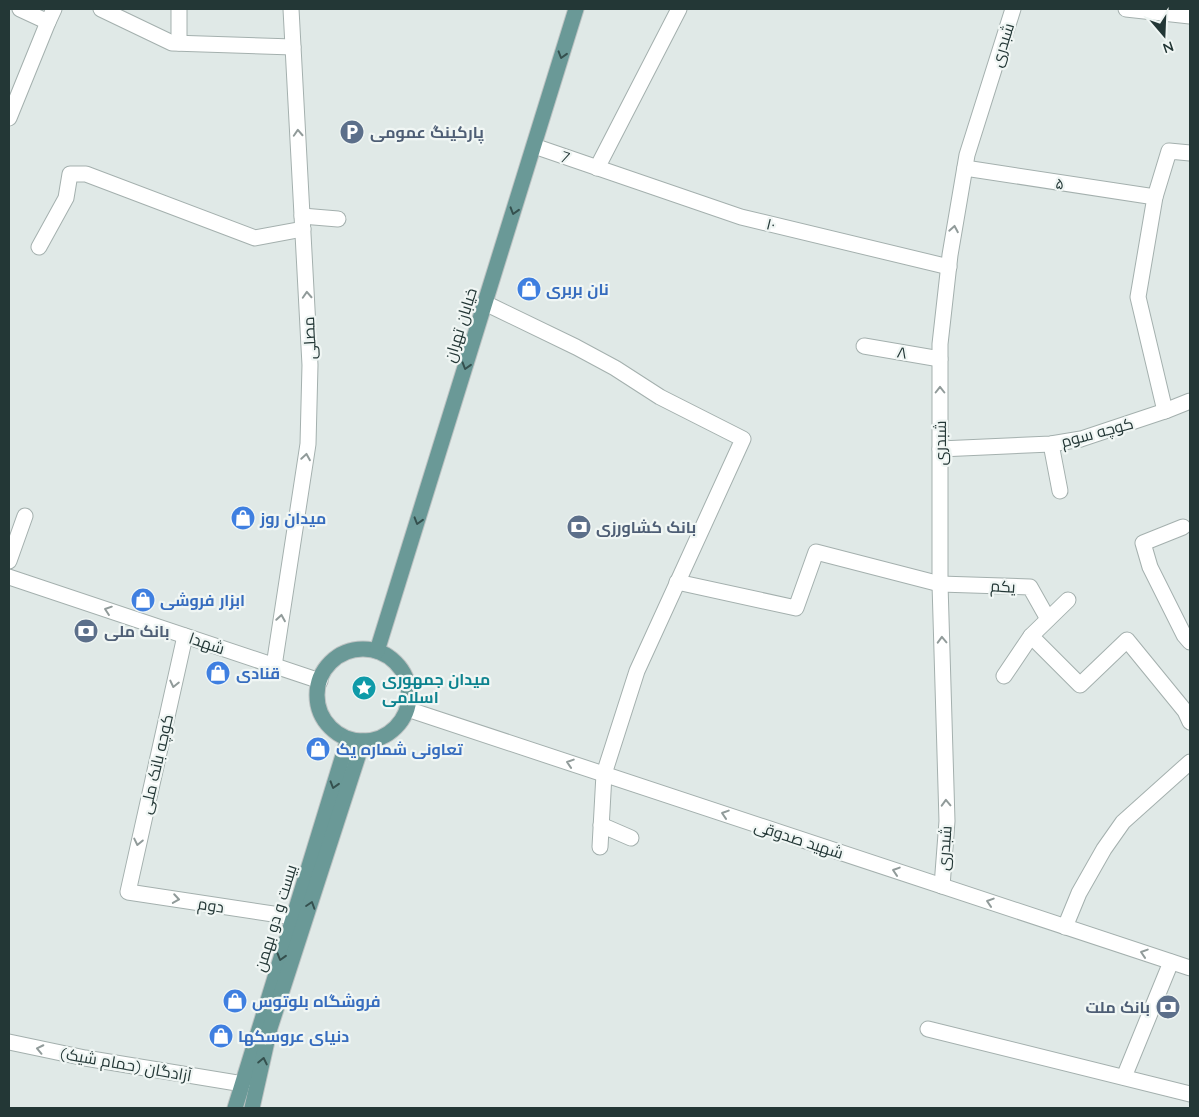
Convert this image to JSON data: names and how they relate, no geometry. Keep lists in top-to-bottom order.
{
  "streets": {
    "main road": ["خیابان تهران", "بیست و دو بهمن"],
    "street": [
      "شبدری",
      "7",
      "۵",
      "۱۰",
      "مصلی",
      "۸",
      "کوچه سوم",
      "یکم",
      "شهدا",
      "کوچه بانک ملی",
      "شهید صدوقی",
      "دوم",
      "آزادگان (حمام شیک)"
    ]
  },
  "crossings": [
    ["شبدری", "۵"],
    ["شبدری", "۱۰"],
    ["شبدری", "۸"],
    ["شبدری", "کوچه سوم"],
    ["شبدری", "یکم"],
    ["شبدری", "شهید صدوقی"],
    ["7", "۱۰"],
    ["7", "خیابان تهران"],
    ["خیابان تهران", "شهدا"],
    ["خیابان تهران", "شهید صدوقی"],
    ["خیابان تهران", "بیست و دو بهمن"],
    ["مصلی", "شهدا"],
    ["شهدا", "کوچه بانک ملی"],
    ["شهدا", "شهید صدوقی"],
    ["شهدا", "بیست و دو بهمن"],
    ["کوچه بانک ملی", "دوم"],
    ["شهید صدوقی", "بیست و دو بهمن"],
    ["دوم", "بیست و دو بهمن"],
    ["بیست و دو بهمن", "آزادگان (حمام شیک)"]
  ],
  "one_way": [
    "شبدری",
    "خیابان تهران",
    "مصلی",
    "شهدا",
    "کوچه بانک ملی",
    "شهید صدوقی",
    "دوم",
    "آزادگان (حمام شیک)"
  ],
  "places": {
    "parking": ["پارکینگ عمومی"],
    "shop": [
      "نان بربری",
      "میدان روز",
      "ابزار فروشی",
      "قنادی",
      "تعاونی شماره یک",
      "فروشگاه بلوتوس",
      "دنیای عروسکها"
    ],
    "bank": ["بانک کشاورزی", "بانک ملی", "بانک ملت"],
    "place": ["میدان جمهوری اسلامی"]
  },
  "north": "bottom"
}
